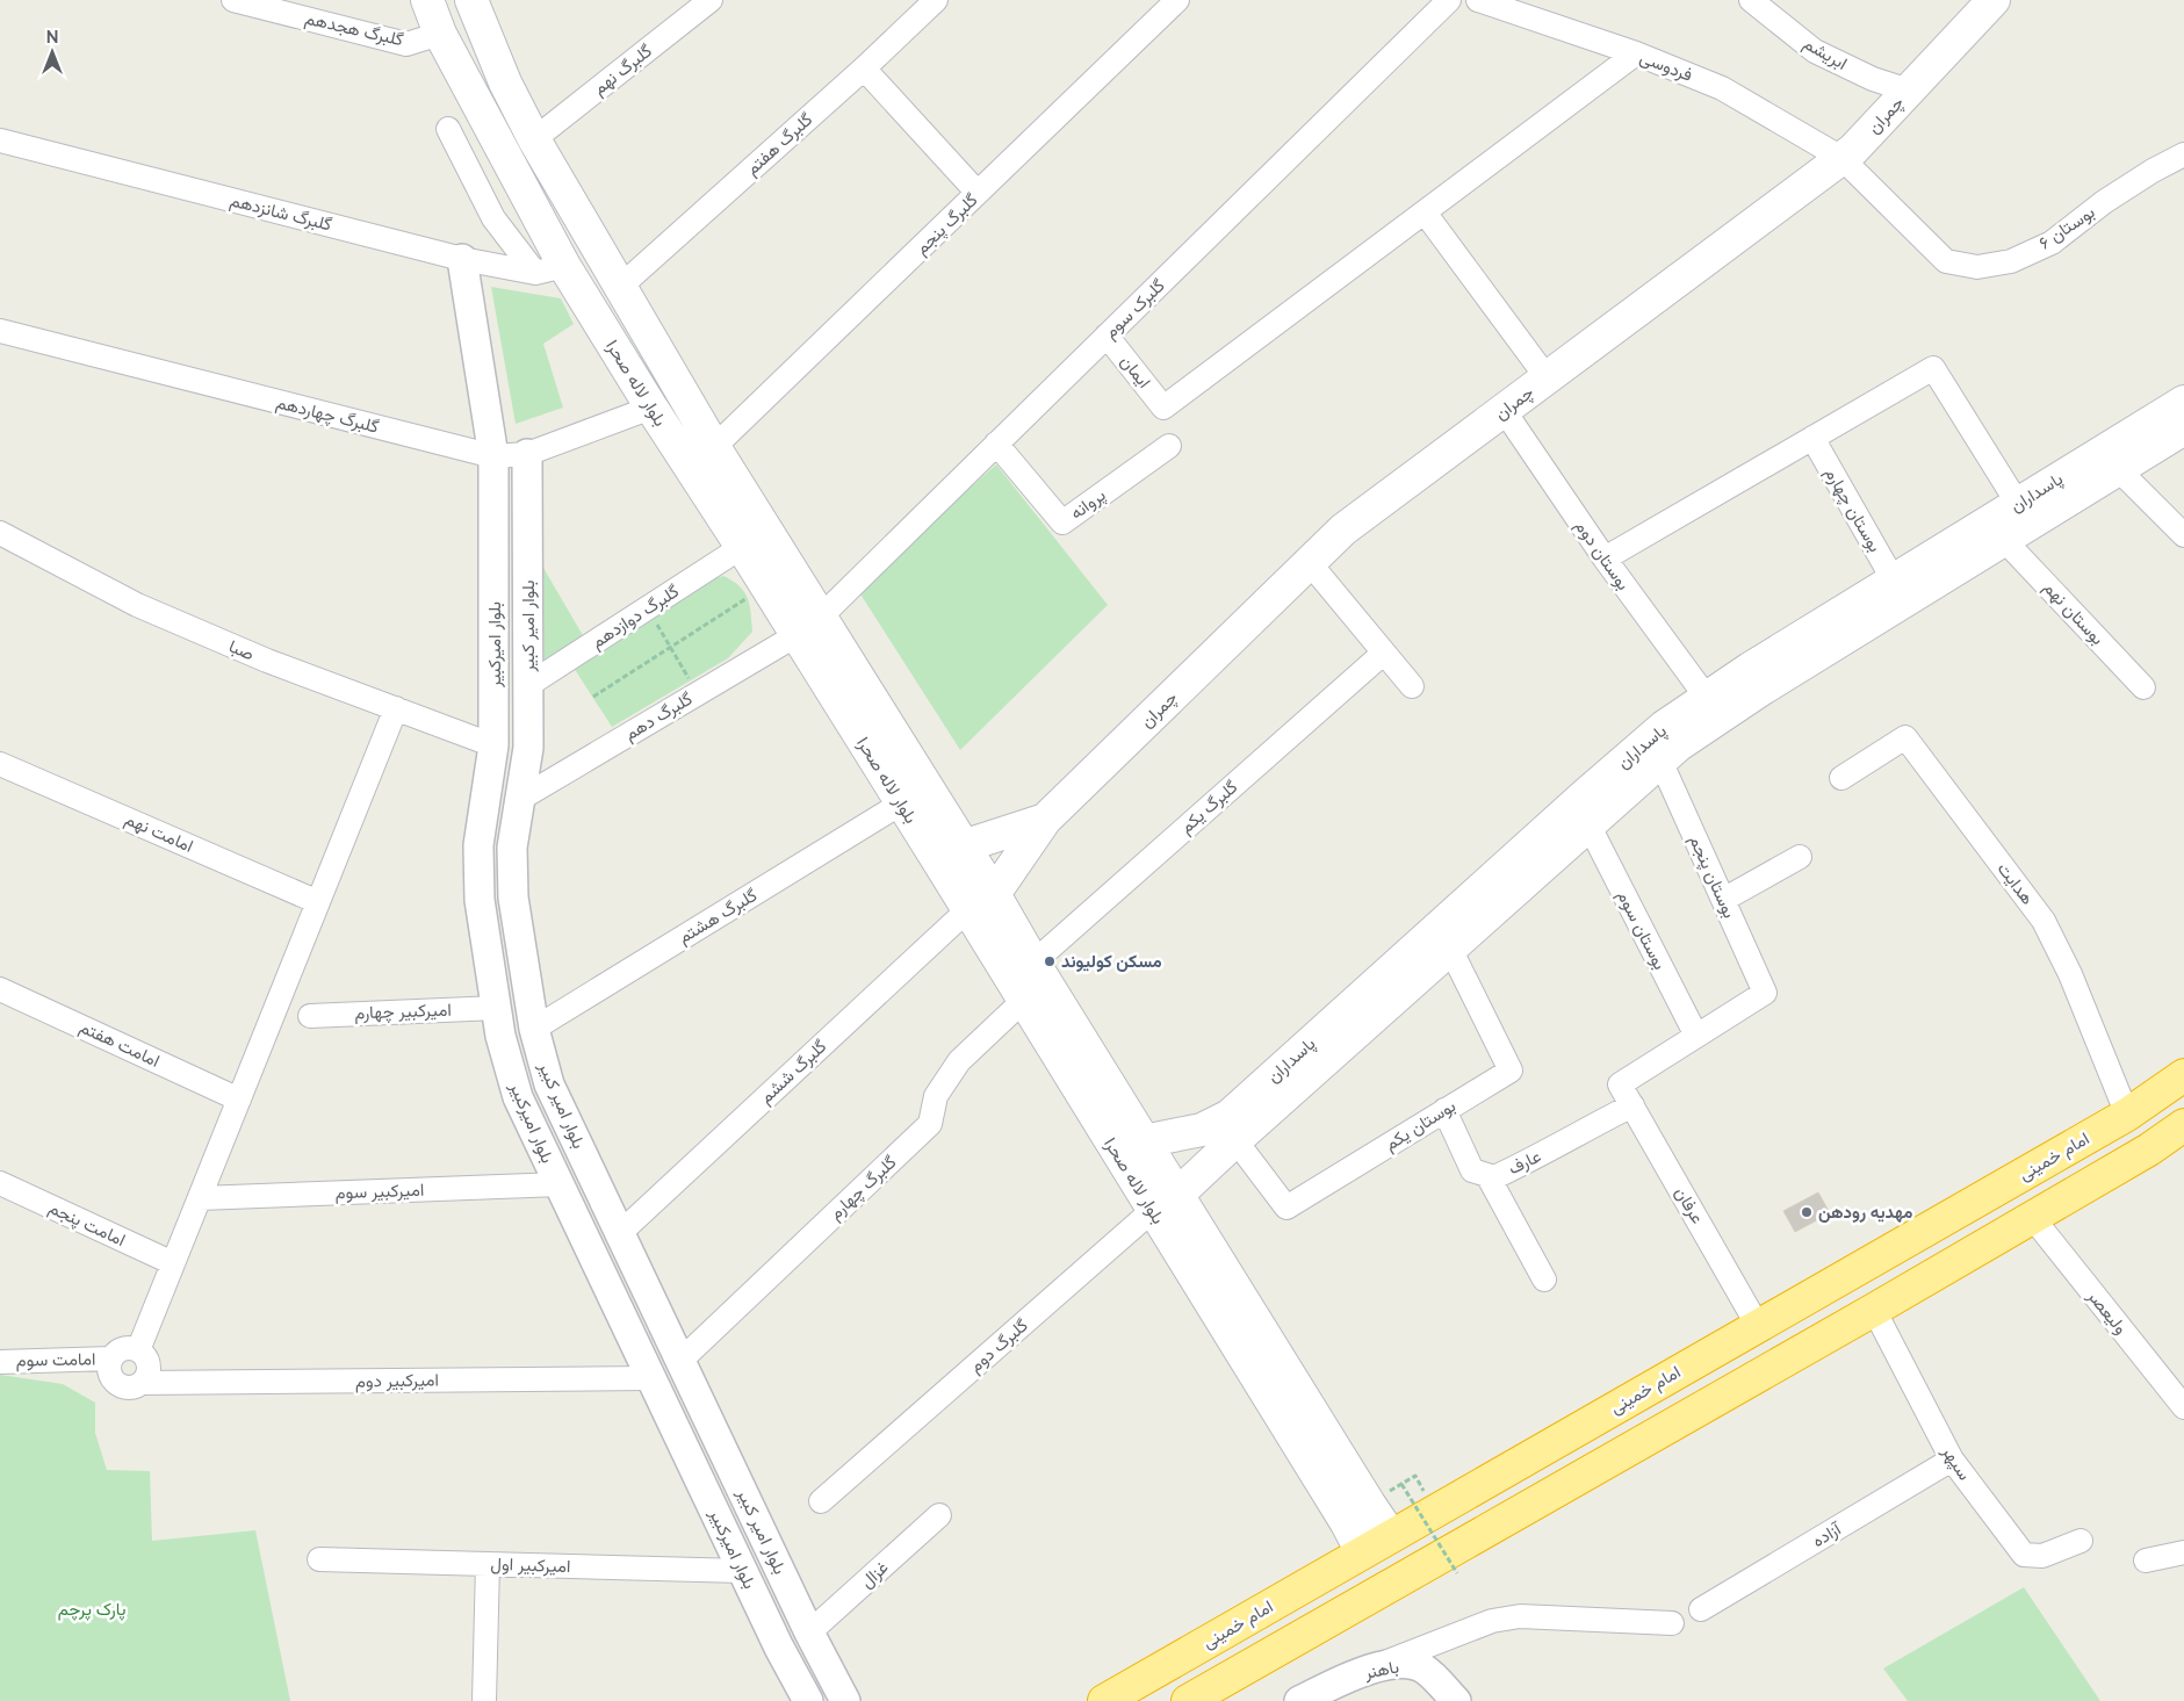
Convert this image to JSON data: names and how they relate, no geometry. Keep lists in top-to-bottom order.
{
  "streets": {
    "highway": ["امام خمینی"],
    "main road": ["چمران", "بلوار لاله صحرا", "پاسداران"],
    "street": [
      "گلبرگ هجدهم",
      "ابریشم",
      "فردوسی",
      "گلبرگ نهم",
      "گلبرگ هفتم",
      "گلبرگ شانزدهم",
      "گلبرگ پنجم",
      "بوستان ۶",
      "گلبرک سوم",
      "ایمان",
      "گلبرگ چهاردهم",
      "پروانه",
      "بوستان چهارم",
      "بوستان دوم",
      "بوستان نهم",
      "گلبرگ دوازدهم",
      "بلوار امیر کبیر",
      "بلوار امیرکبیر",
      "صبا",
      "گلبرگ دهم",
      "گلبرگ یکم",
      "امامت نهم",
      "بوستان پنجم",
      "هدایت",
      "گلبرگ هشتم",
      "بوستان سوم",
      "امیرکبیر چهارم",
      "امامت هفتم",
      "گلبرگ ششم",
      "بوستان یکم",
      "عارف",
      "گلبرگ چهارم",
      "امیرکبیر سوم",
      "عرفان",
      "امامت پنجم",
      "ولیعصر",
      "گلبرگ دوم",
      "امامت سوم",
      "امیرکبیر دوم",
      "سپهر",
      "آزاده",
      "امیرکبیر اول",
      "غزال",
      "باهنر"
    ]
  },
  "crossings": [
    ["گلبرگ هجدهم", "بلوار لاله صحرا"],
    ["ابریشم", "چمران"],
    ["فردوسی", "چمران"],
    ["فردوسی", "بوستان ۶"],
    ["گلبرگ نهم", "بلوار لاله صحرا"],
    ["چمران", "بوستان ۶"],
    ["چمران", "بلوار لاله صحرا"],
    ["چمران", "بوستان دوم"],
    ["چمران", "گلبرگ ششم"],
    ["گلبرگ هفتم", "بلوار لاله صحرا"],
    ["گلبرگ شانزدهم", "بلوار لاله صحرا"],
    ["گلبرگ شانزدهم", "بلوار امیرکبیر"],
    ["گلبرگ پنجم", "بلوار لاله صحرا"],
    ["گلبرک سوم", "ایمان"],
    ["گلبرک سوم", "بلوار لاله صحرا"],
    ["گلبرک سوم", "پروانه"],
    ["گلبرک سوم", "گلبرگ دهم"],
    ["بلوار لاله صحرا", "گلبرگ چهاردهم"],
    ["بلوار لاله صحرا", "پاسداران"],
    ["بلوار لاله صحرا", "گلبرگ دوازدهم"],
    ["بلوار لاله صحرا", "گلبرگ دهم"],
    ["بلوار لاله صحرا", "گلبرگ یکم"],
    ["بلوار لاله صحرا", "گلبرگ هشتم"],
    ["بلوار لاله صحرا", "گلبرگ ششم"],
    ["بلوار لاله صحرا", "امام خمینی"],
    ["بلوار لاله صحرا", "گلبرگ چهارم"],
    ["بلوار لاله صحرا", "گلبرگ دوم"],
    ["گلبرگ چهاردهم", "بلوار امیر کبیر"],
    ["گلبرگ چهاردهم", "بلوار امیرکبیر"],
    ["پاسداران", "بوستان چهارم"],
    ["پاسداران", "بوستان دوم"],
    ["پاسداران", "بوستان نهم"],
    ["پاسداران", "بوستان پنجم"],
    ["پاسداران", "بوستان سوم"],
    ["پاسداران", "بوستان یکم"],
    ["پاسداران", "گلبرگ دوم"],
    ["گلبرگ دوازدهم", "بلوار امیر کبیر"],
    ["بلوار امیر کبیر", "گلبرگ دهم"],
    ["بلوار امیر کبیر", "گلبرگ هشتم"],
    ["بلوار امیر کبیر", "گلبرگ ششم"],
    ["بلوار امیر کبیر", "گلبرگ چهارم"],
    ["بلوار امیر کبیر", "غزال"],
    ["بلوار امیرکبیر", "صبا"],
    ["بلوار امیرکبیر", "امیرکبیر چهارم"],
    ["بلوار امیرکبیر", "امیرکبیر سوم"],
    ["بلوار امیرکبیر", "امیرکبیر دوم"],
    ["بلوار امیرکبیر", "امیرکبیر اول"],
    ["بوستان پنجم", "بوستان سوم"],
    ["بوستان پنجم", "عرفان"],
    ["هدایت", "امام خمینی"],
    ["بوستان سوم", "عرفان"],
    ["بوستان یکم", "عارف"],
    ["امام خمینی", "عرفان"],
    ["عارف", "عرفان"],
    ["امامت سوم", "امیرکبیر دوم"],
    ["سپهر", "آزاده"]
  ],
  "parks": ["پارک پرچم"],
  "places": ["مسکن کولیوند", "مهدیه رودهن"],
  "north": "top"
}
